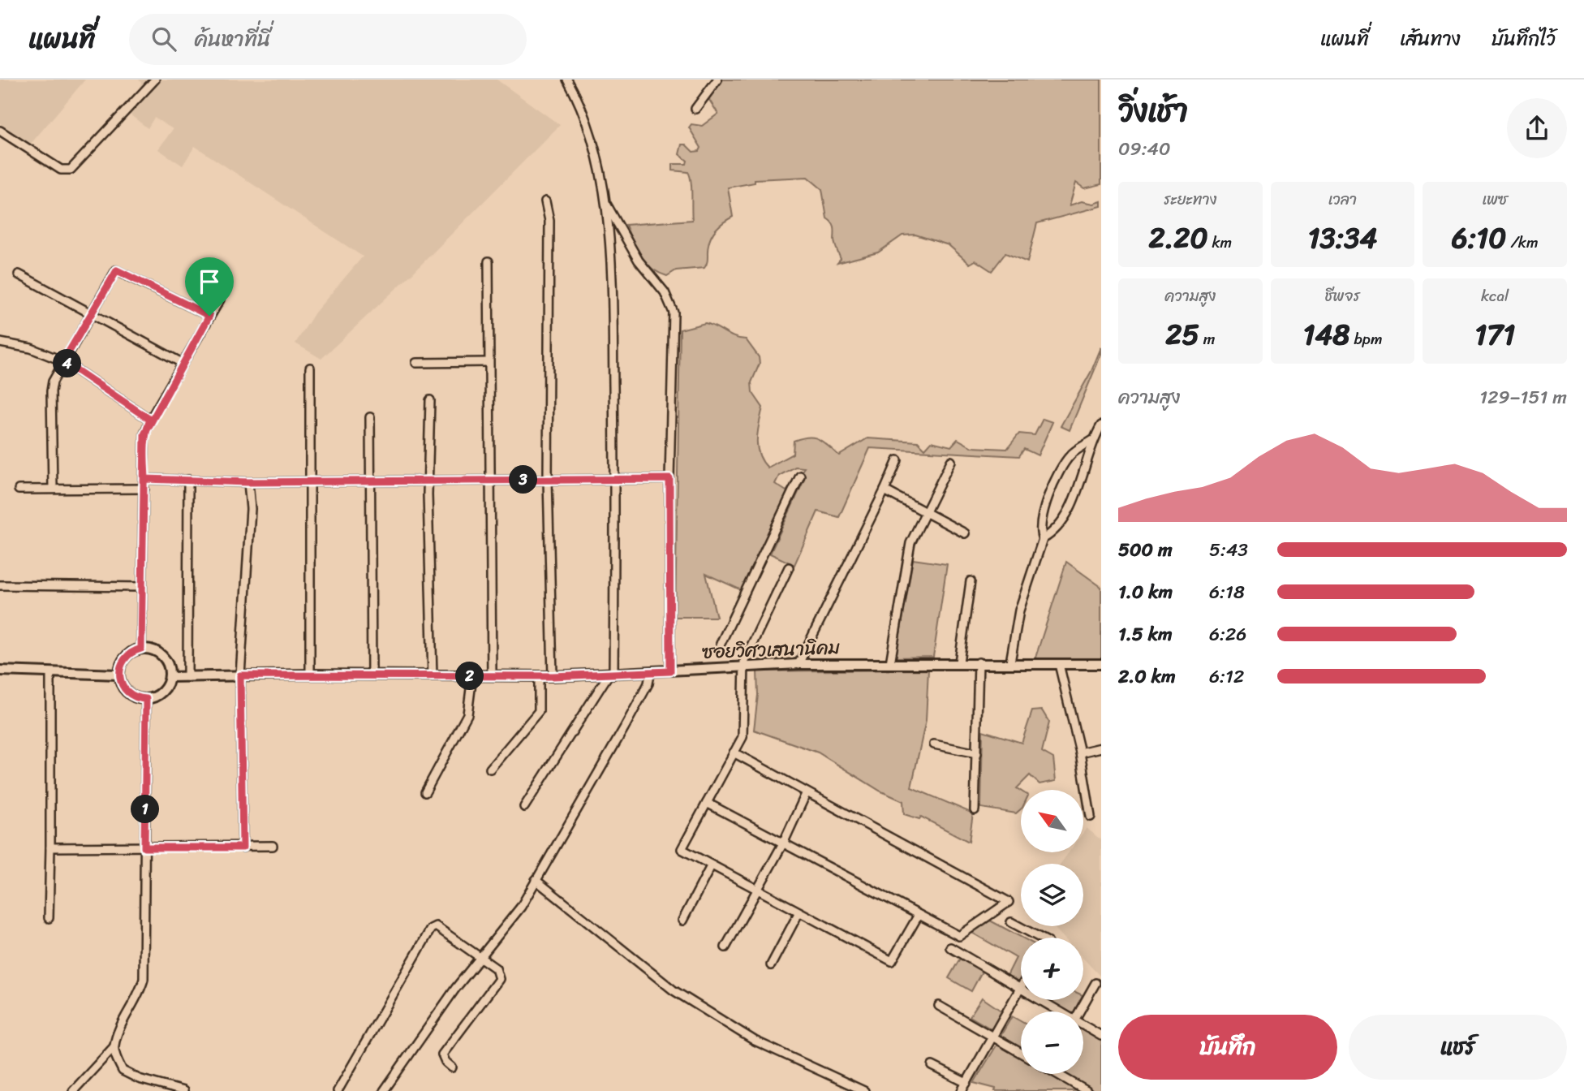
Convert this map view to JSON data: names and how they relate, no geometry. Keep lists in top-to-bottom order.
{
  "streets": {
    "street": ["ซอยวิศวเสนานิคม"]
  },
  "north": "top left",
  "page": {
    "header": "แผนที่",
    "search": "ค้นหาที่นี่",
    "nav": ["แผนที่", "เส้นทาง", "บันทึกไว้"],
    "heading": ["วิ่งเช้า", "09:40"],
    "stats": [
      ["ระยะทาง", "2.20 km"],
      ["เวลา", "13:34"],
      ["เพซ", "6:10 /km"],
      ["ความสูง", "25 m"],
      ["ชีพจร", "148 bpm"],
      ["kcal", "171"]
    ],
    "pins": [
      "4",
      "3",
      "2",
      "1"
    ],
    "chart": ["ความสูง", "129–151 m"],
    "list": [
      {
        "name": "500 m",
        "note": "5:43"
      },
      {
        "name": "1.0 km",
        "note": "6:18"
      },
      {
        "name": "1.5 km",
        "note": "6:26"
      },
      {
        "name": "2.0 km",
        "note": "6:12"
      }
    ],
    "map_buttons": ["+", "−"],
    "buttons": ["บันทึก", "แชร์"]
  }
}
